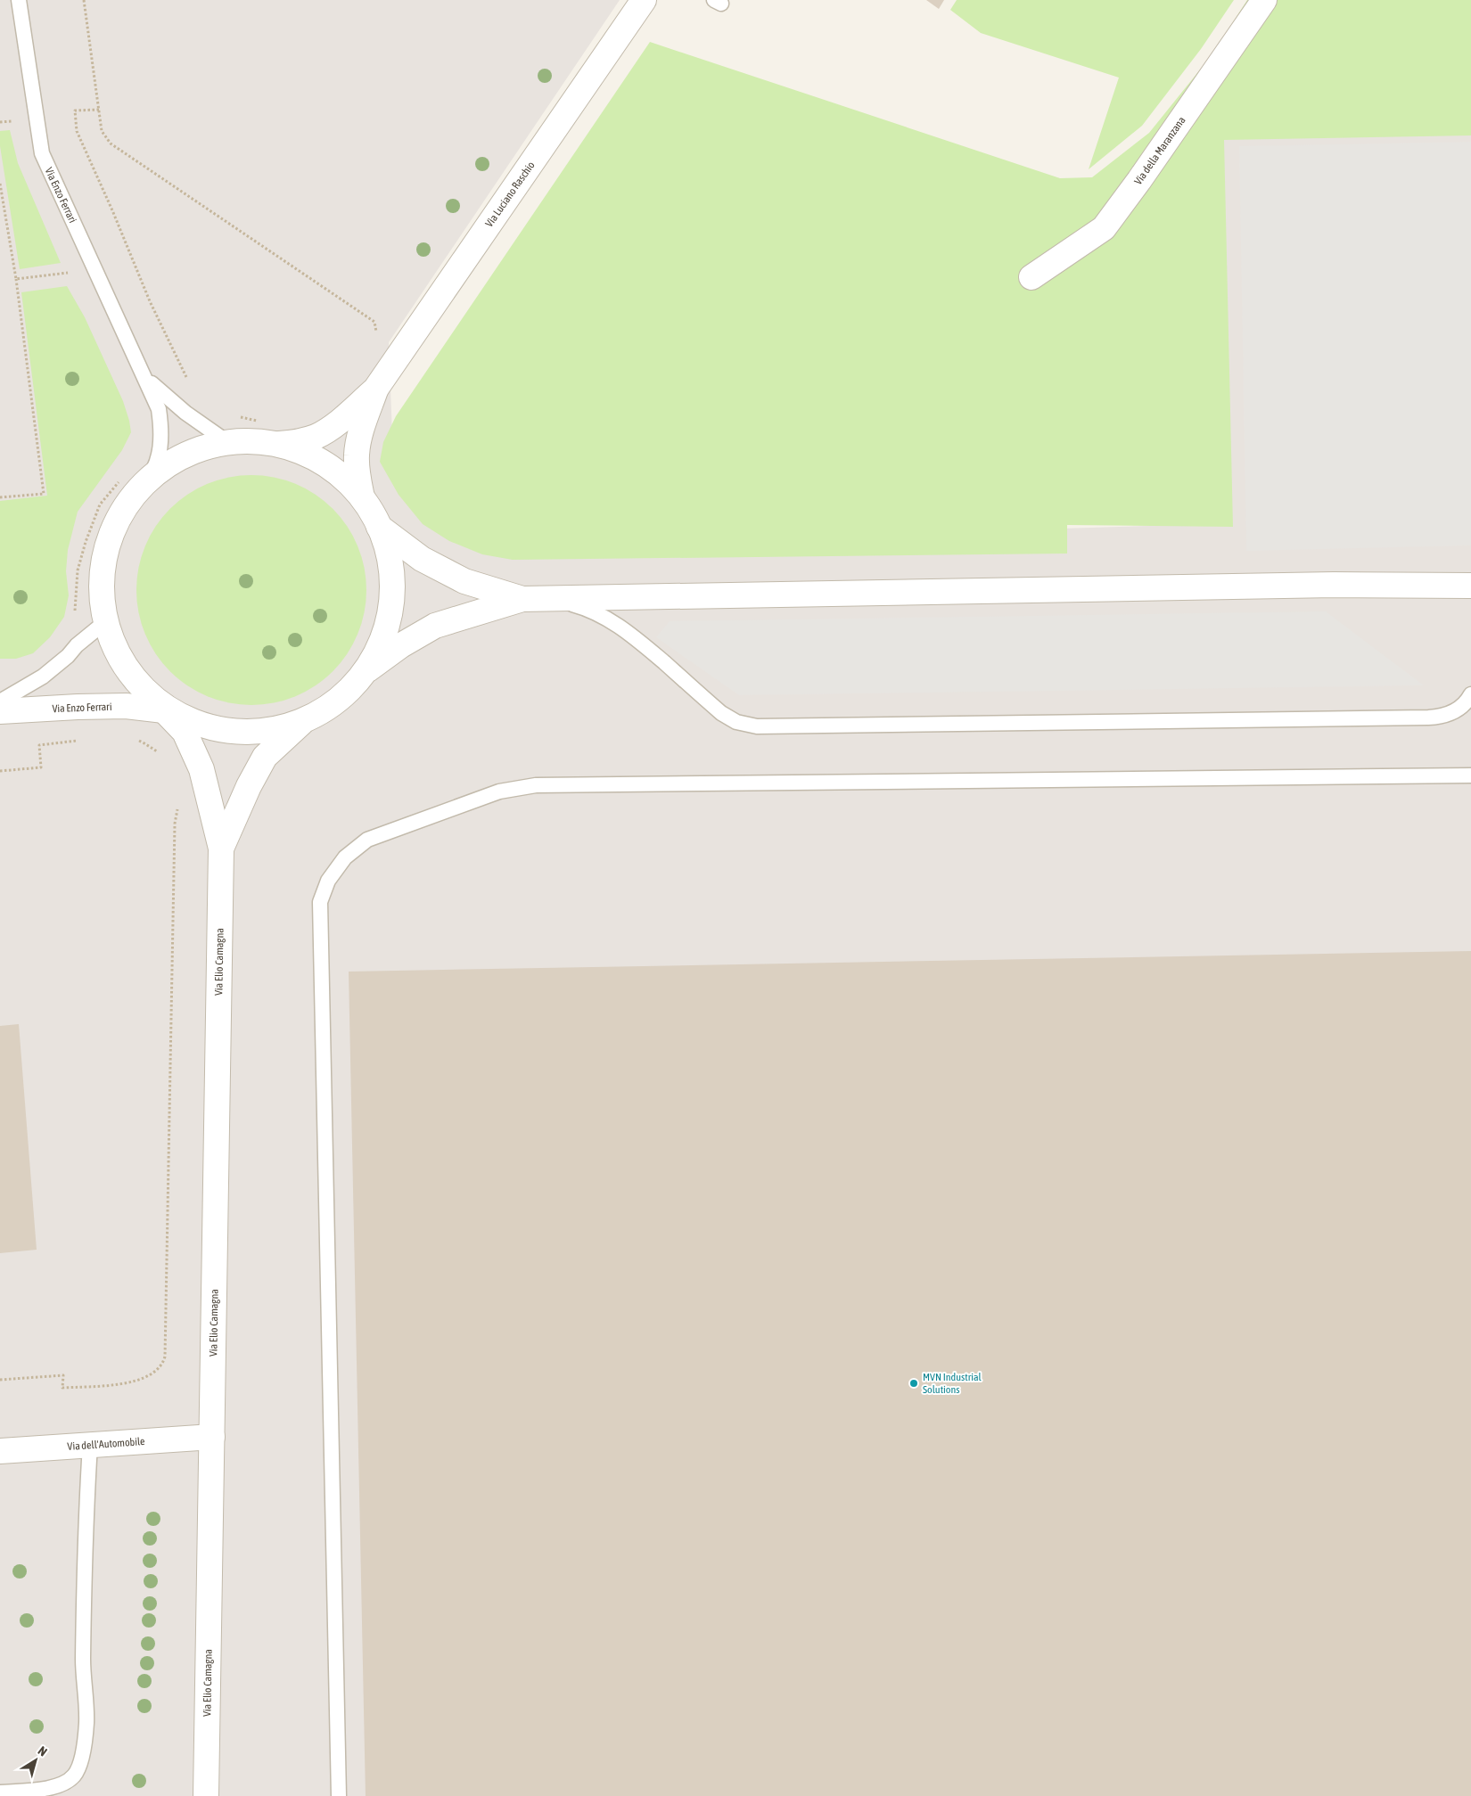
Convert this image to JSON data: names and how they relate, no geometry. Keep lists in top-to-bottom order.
{
  "streets": {
    "street": [
      "Via della Maranzana",
      "Via Luciano Raschio",
      "Via Enzo Ferrari",
      "Via Elio Camagna",
      "Via dell'Automobile"
    ]
  },
  "crossings": [
    ["Via Luciano Raschio", "Via Enzo Ferrari"],
    ["Via Luciano Raschio", "Via Elio Camagna"],
    ["Via Enzo Ferrari", "Via Elio Camagna"],
    ["Via Elio Camagna", "Via dell'Automobile"]
  ],
  "places": ["MVN Industrial Solutions"],
  "north": "top right"
}
